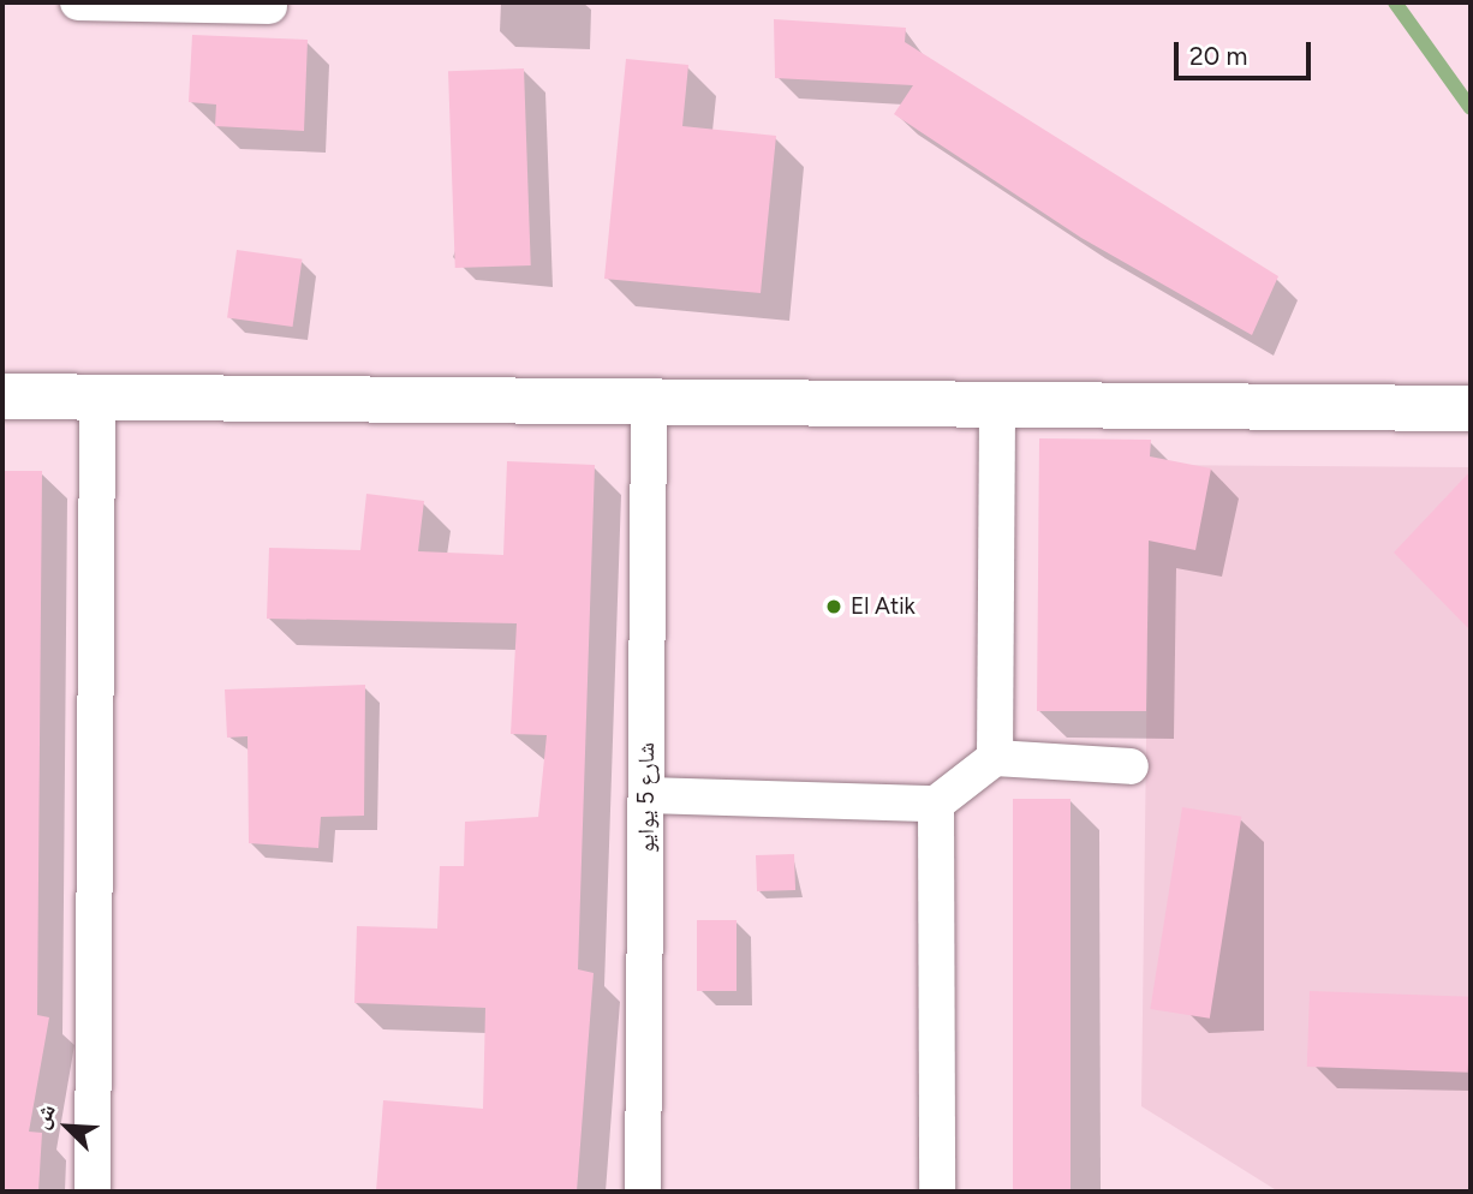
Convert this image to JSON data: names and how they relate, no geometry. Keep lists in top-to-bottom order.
{
  "streets": {
    "street": ["شارع 5 يوايو"]
  },
  "places": ["El Atik"],
  "scale_bar": "20 m",
  "north": "top left"
}
